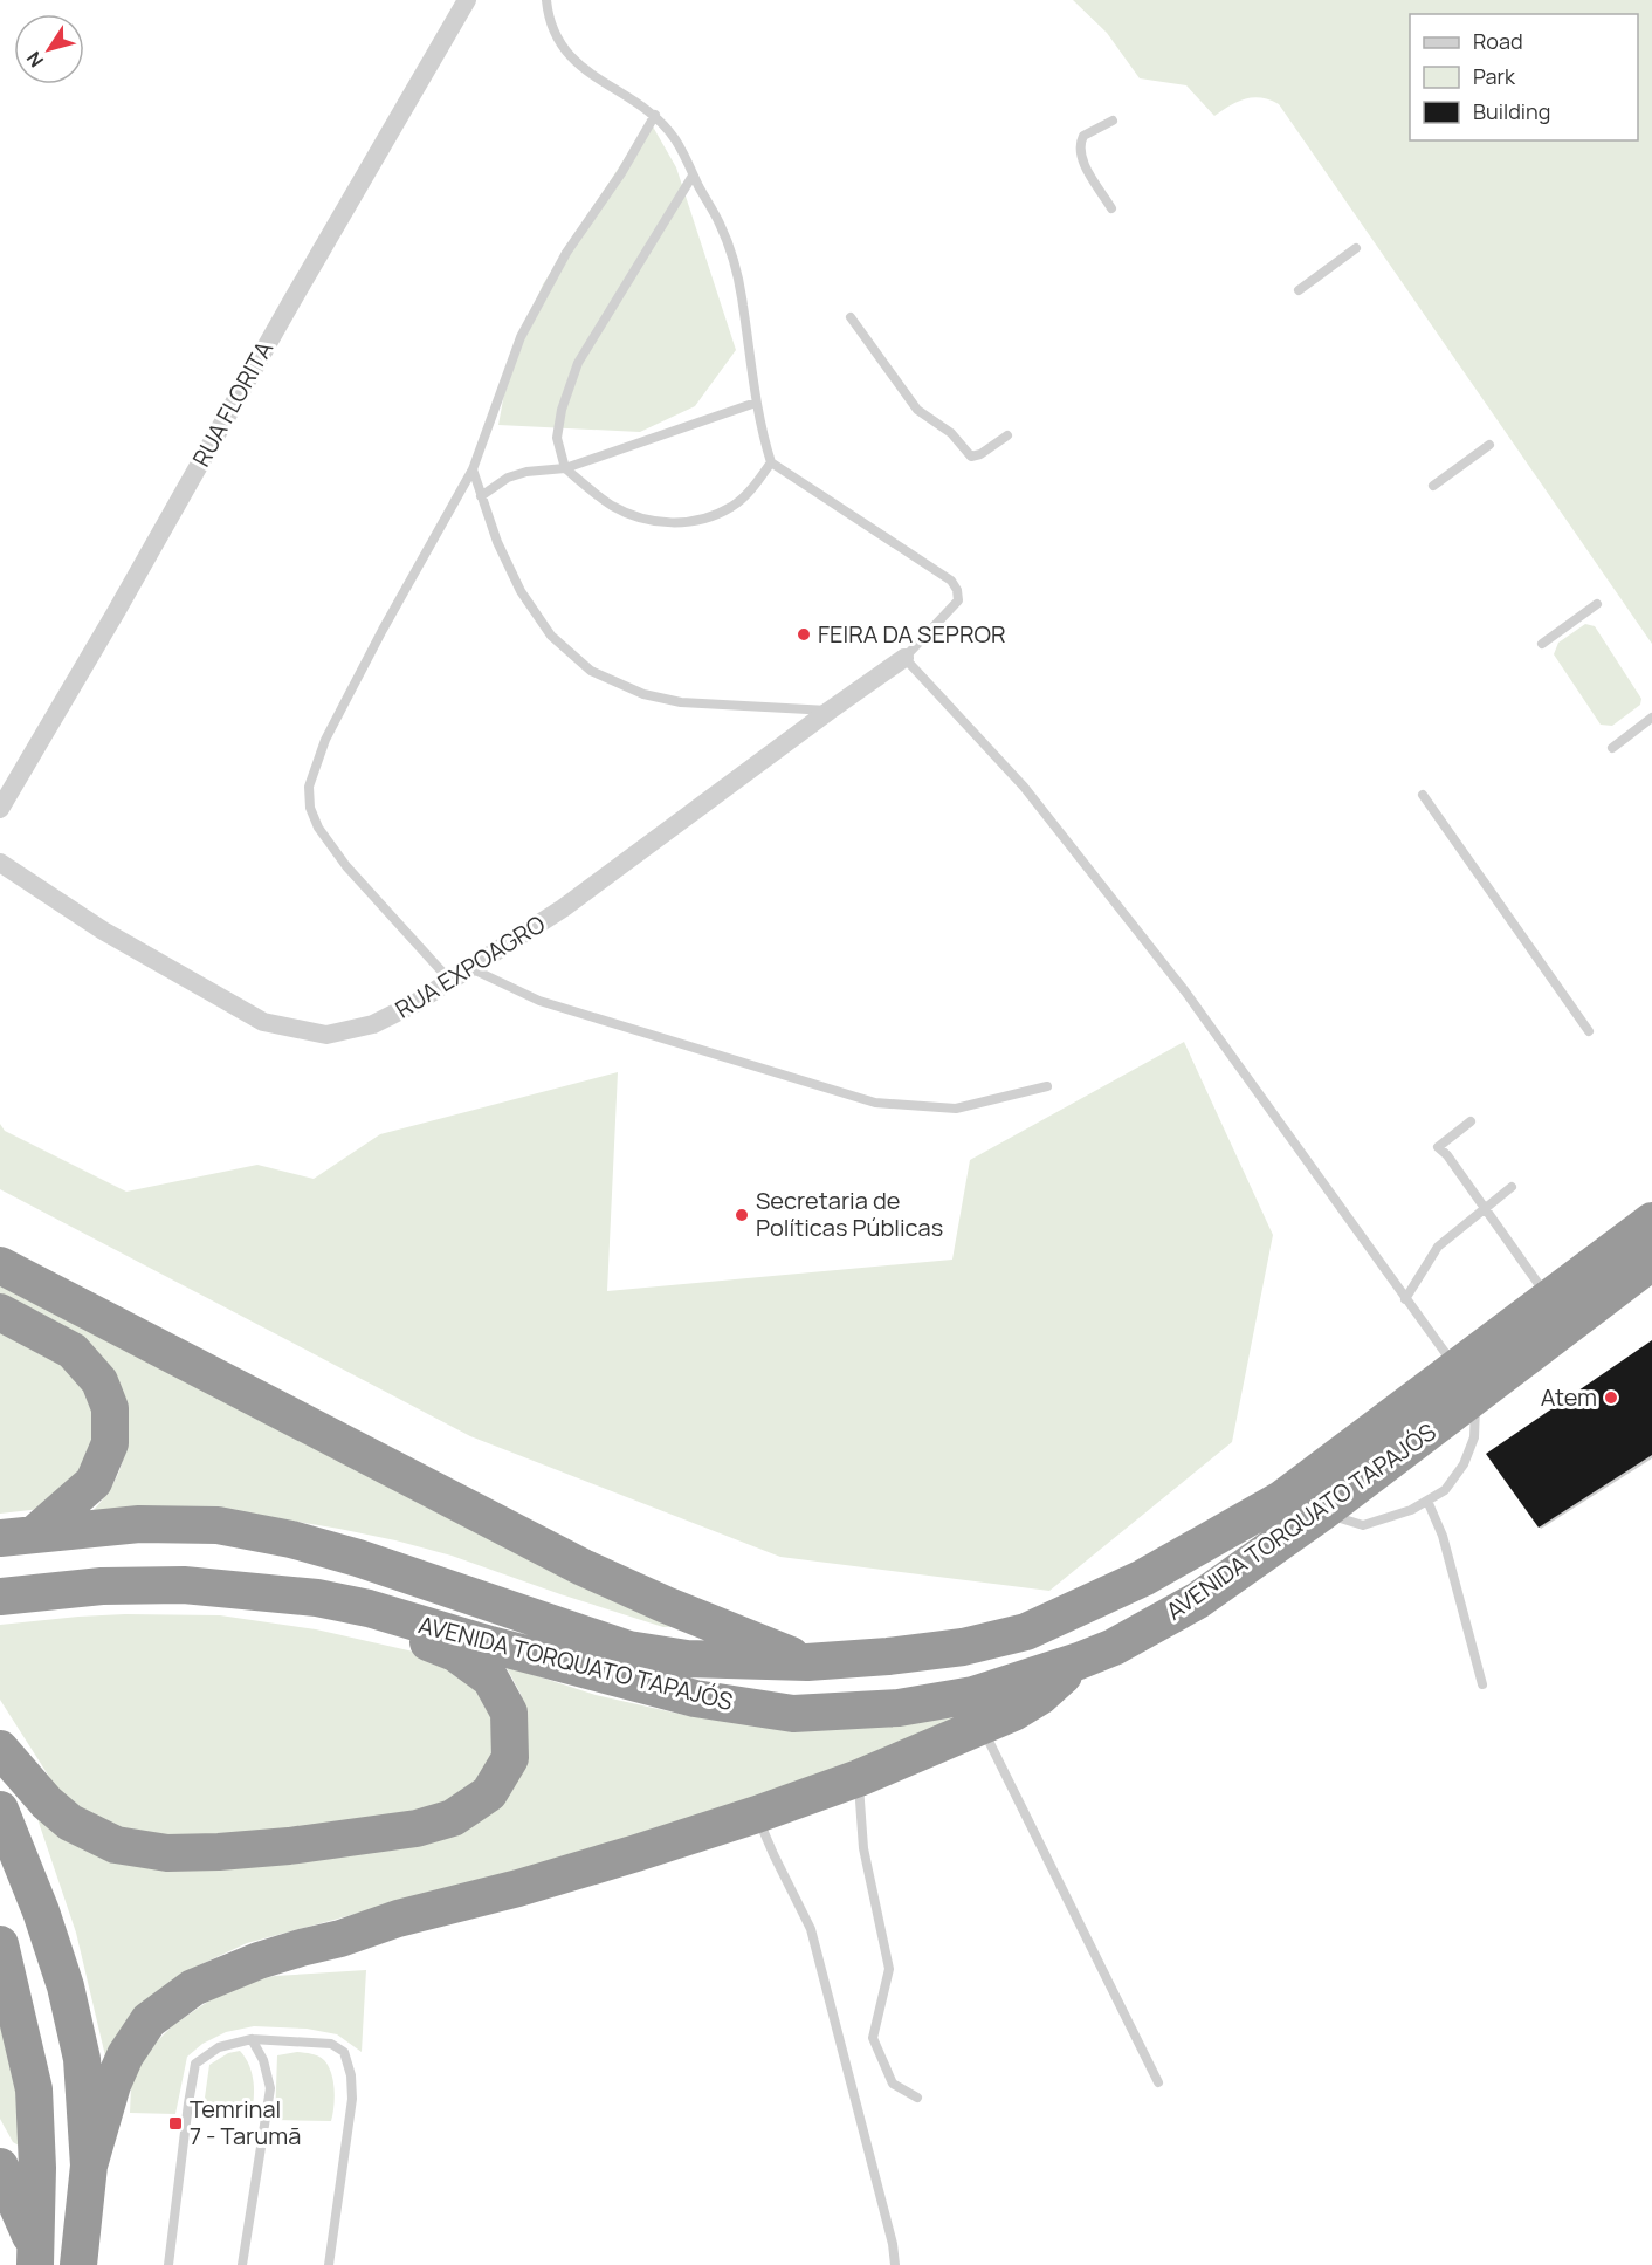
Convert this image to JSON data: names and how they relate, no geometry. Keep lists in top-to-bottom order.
{
  "streets": {
    "highway": ["AVENIDA TORQUATO TAPAJÓS"],
    "street": ["RUA FLORITA", "RUA EXPOAGRO"]
  },
  "places": {
    "other": ["FEIRA DA SEPROR", "Secretaria de Políticas Públicas", "Atem"],
    "transit": ["Temrinal 7 - Tarumã"]
  },
  "legend": ["Road", "Park", "Building"],
  "north": "bottom left"
}
